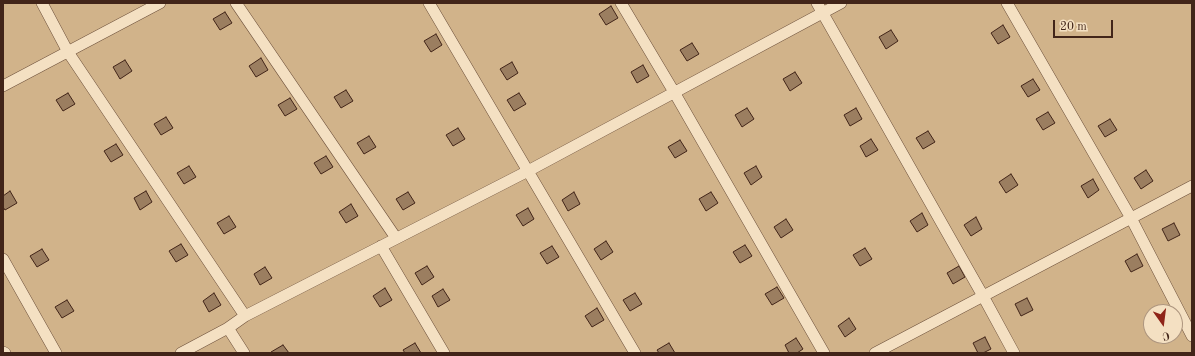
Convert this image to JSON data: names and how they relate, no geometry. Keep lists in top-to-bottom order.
{
  "scale_bar": "20 m",
  "north": "bottom"
}
